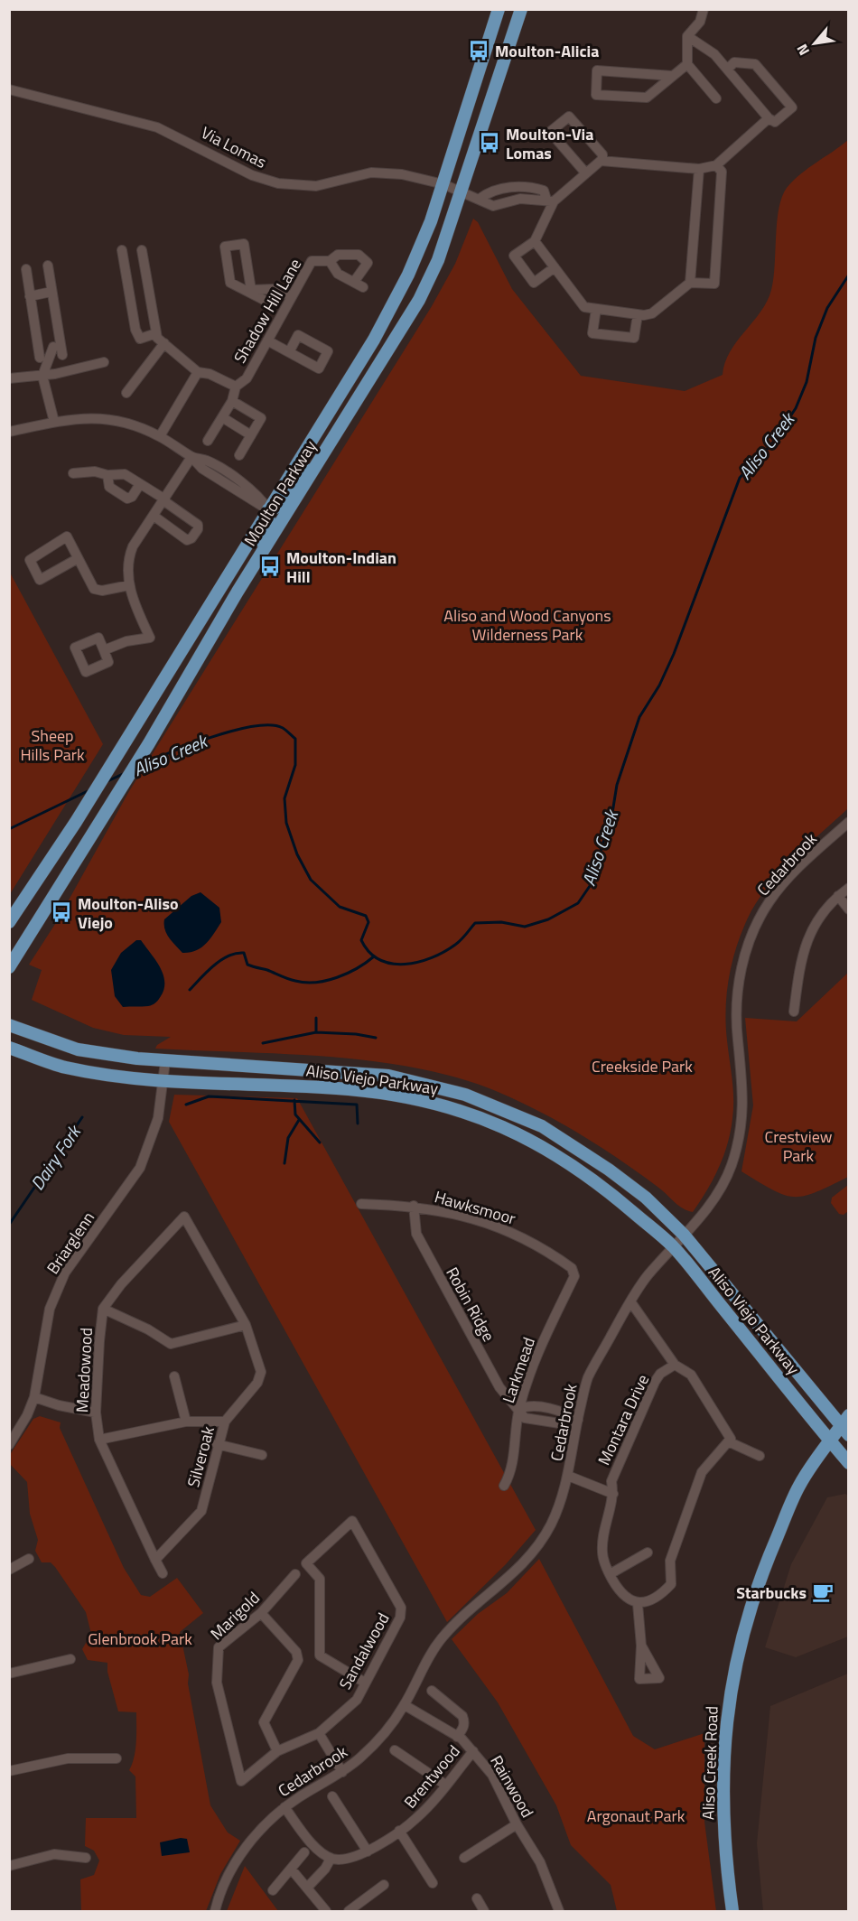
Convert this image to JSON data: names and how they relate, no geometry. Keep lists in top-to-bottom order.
{
  "streets": {
    "main road": ["Moulton Parkway", "Aliso Viejo Parkway", "Aliso Creek Road"],
    "street": [
      "Via Lomas",
      "Shadow Hill Lane",
      "Cedarbrook",
      "Hawksmoor",
      "Briarglenn",
      "Robin Ridge",
      "Meadowood",
      "Larkmead",
      "Montara Drive",
      "Silveroak",
      "Marigold",
      "Sandalwood",
      "Brentwood",
      "Rainwood"
    ]
  },
  "crossings": [
    ["Via Lomas", "Moulton Parkway"],
    ["Cedarbrook", "Aliso Viejo Parkway"],
    ["Cedarbrook", "Robin Ridge"],
    ["Cedarbrook", "Rainwood"],
    ["Aliso Viejo Parkway", "Briarglenn"],
    ["Aliso Viejo Parkway", "Aliso Creek Road"],
    ["Hawksmoor", "Robin Ridge"],
    ["Hawksmoor", "Larkmead"],
    ["Robin Ridge", "Larkmead"],
    ["Meadowood", "Silveroak"],
    ["Marigold", "Sandalwood"],
    ["Brentwood", "Rainwood"]
  ],
  "water": ["Aliso Creek", "Dairy Fork"],
  "parks": [
    "Aliso and Wood Canyons Wilderness Park",
    "Sheep Hills Park",
    "Creekside Park",
    "Crestview Park",
    "Glenbrook Park",
    "Argonaut Park"
  ],
  "places": {
    "bus stop": [
      "Moulton-Alicia",
      "Moulton-Via Lomas",
      "Moulton-Indian Hill",
      "Moulton-Aliso Viejo"
    ],
    "cafe": ["Starbucks"]
  },
  "north": "bottom left"
}
